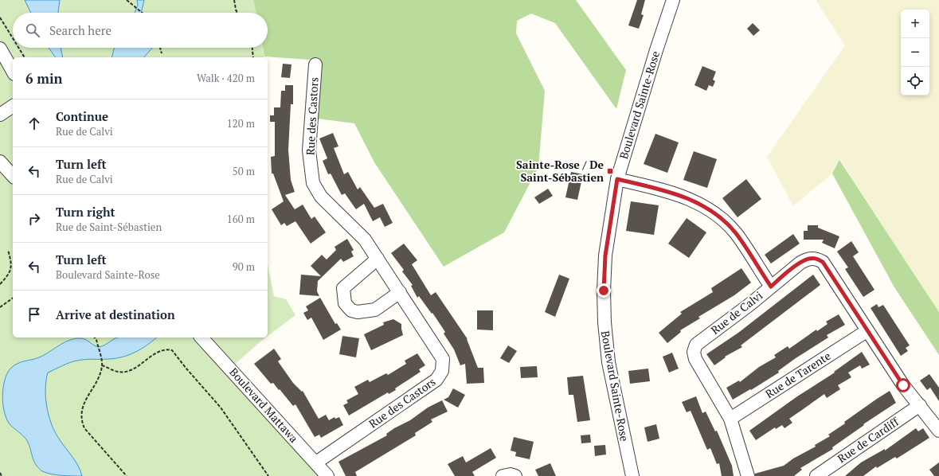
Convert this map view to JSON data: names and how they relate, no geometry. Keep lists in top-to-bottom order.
{
  "streets": {
    "street": [
      "Boulevard Sainte-Rose",
      "Rue des Castors",
      "Rue de Calvi",
      "Rue de Tarente",
      "Boulevard Mattawa",
      "Rue de Cardiff"
    ]
  },
  "crossings": [
    ["Rue des Castors", "Boulevard Mattawa"],
    ["Rue de Calvi", "Rue de Tarente"],
    ["Rue de Calvi", "Rue de Cardiff"]
  ],
  "places": {
    "transit": ["Sainte-Rose / De Saint-Sébastien"]
  },
  "page": {
    "map_buttons": ["+", "−"],
    "search": "Search here",
    "heading": ["6 min", "Walk · 420 m"],
    "list": [
      ["Continue", "Rue de Calvi", "120 m"],
      ["Turn left", "Rue de Calvi", "50 m"],
      ["Turn right", "Rue de Saint-Sébastien", "160 m"],
      ["Turn left", "Boulevard Sainte-Rose", "90 m"],
      "Arrive at destination"
    ]
  }
}
